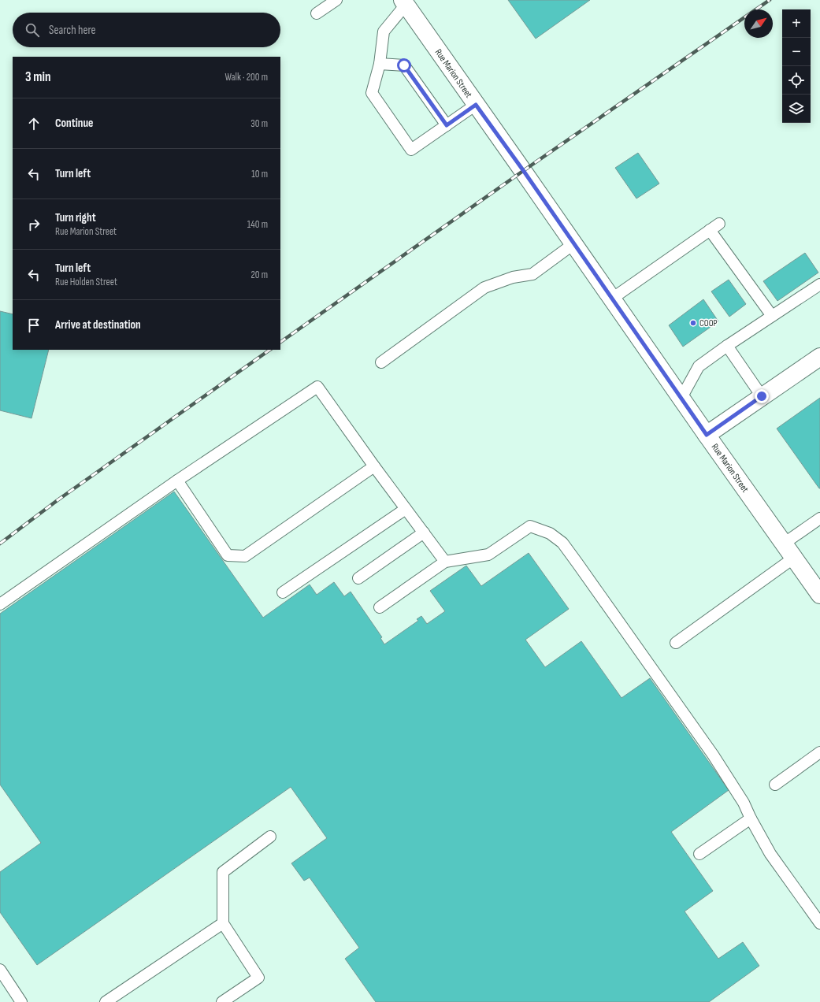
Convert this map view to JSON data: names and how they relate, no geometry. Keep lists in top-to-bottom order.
{
  "streets": {
    "main road": ["Rue Marion Street"]
  },
  "places": ["COOP"],
  "north": "top right",
  "page": {
    "map_buttons": ["+", "−"],
    "search": "Search here",
    "heading": ["3 min", "Walk · 200 m"],
    "list": [
      ["Continue", "30 m"],
      ["Turn left", "10 m"],
      ["Turn right", "Rue Marion Street", "140 m"],
      ["Turn left", "Rue Holden Street", "20 m"],
      "Arrive at destination"
    ]
  }
}
